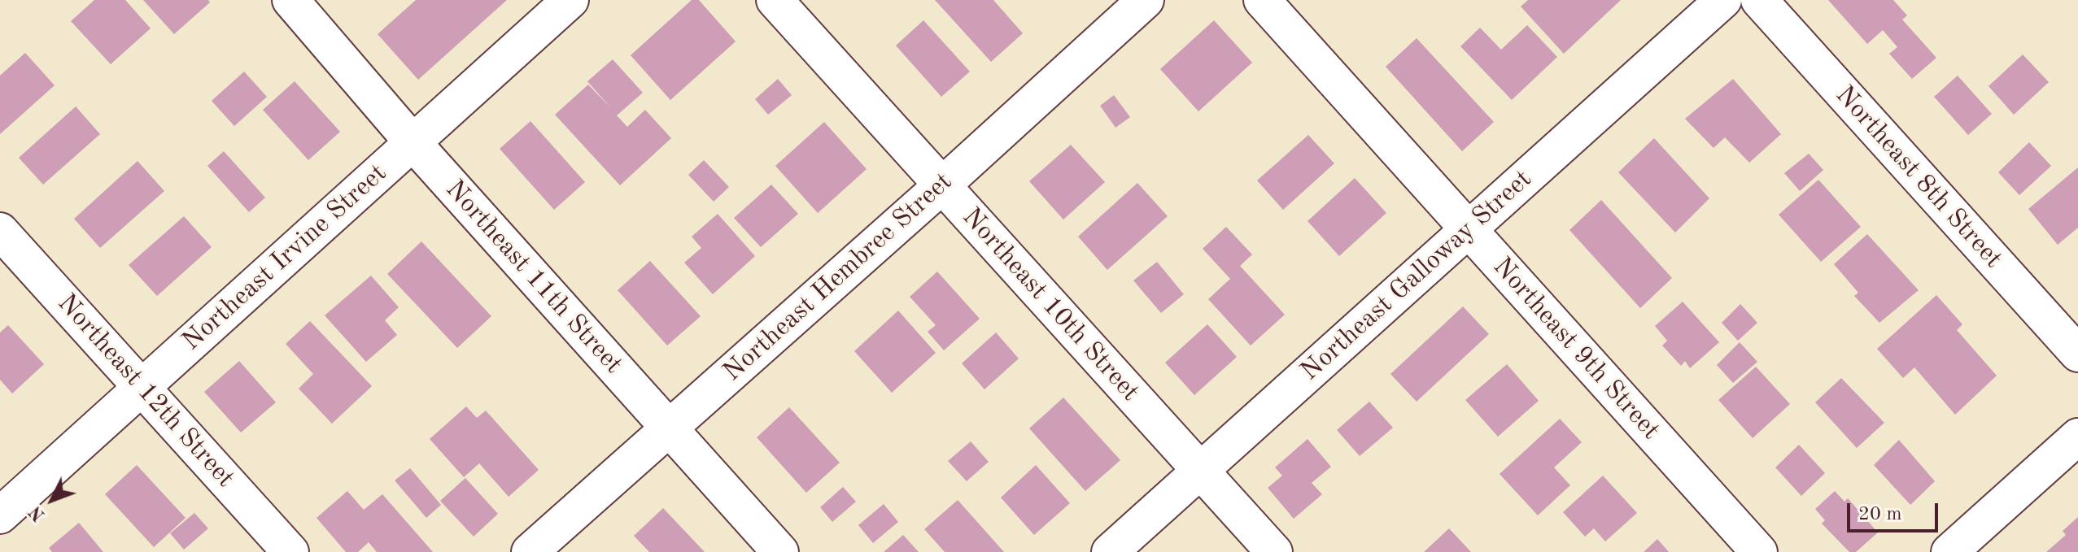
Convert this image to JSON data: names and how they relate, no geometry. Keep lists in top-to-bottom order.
{
  "streets": {
    "street": [
      "Northeast 8th Street",
      "Northeast Irvine Street",
      "Northeast Galloway Street",
      "Northeast 11th Street",
      "Northeast Hembree Street",
      "Northeast 10th Street",
      "Northeast 9th Street",
      "Northeast 12th Street"
    ]
  },
  "crossings": [
    ["Northeast Irvine Street", "Northeast 11th Street"],
    ["Northeast Irvine Street", "Northeast 12th Street"],
    ["Northeast Galloway Street", "Northeast 10th Street"],
    ["Northeast Galloway Street", "Northeast 9th Street"],
    ["Northeast 11th Street", "Northeast Hembree Street"],
    ["Northeast Hembree Street", "Northeast 10th Street"]
  ],
  "scale_bar": "20 m",
  "north": "bottom left"
}
